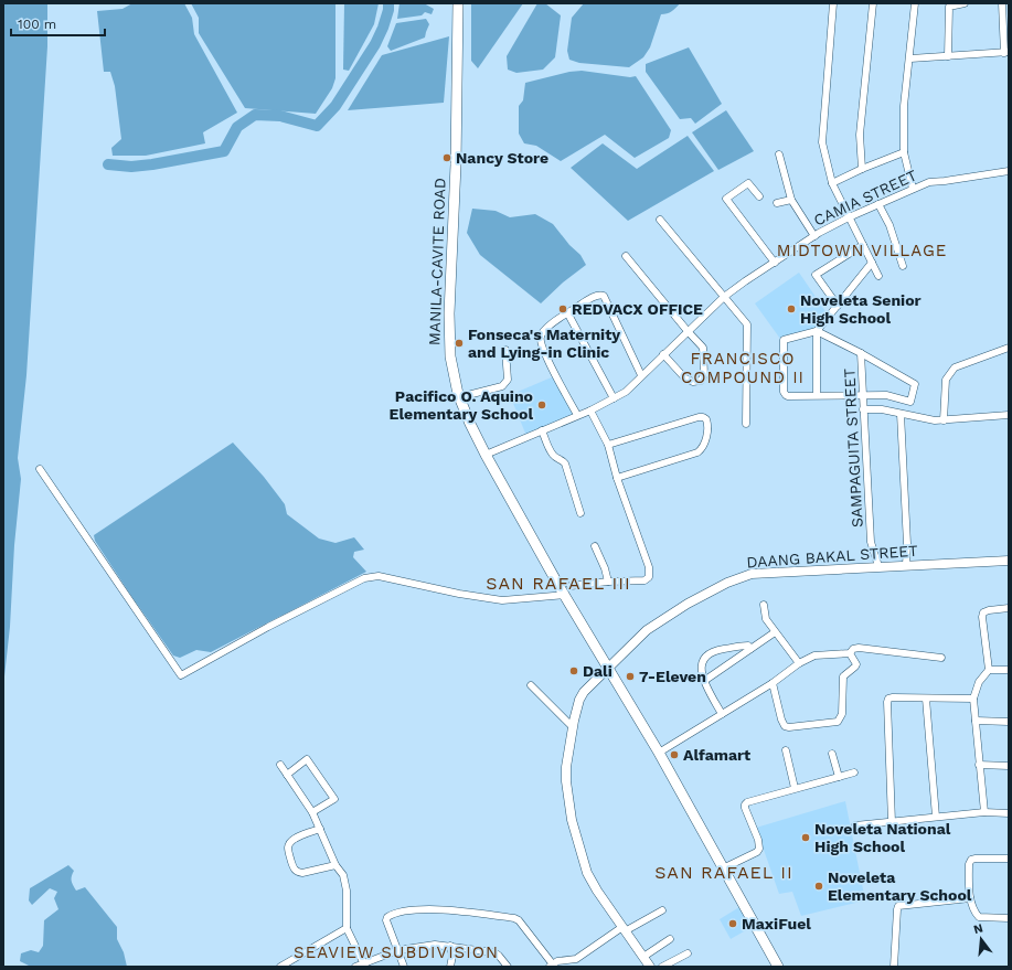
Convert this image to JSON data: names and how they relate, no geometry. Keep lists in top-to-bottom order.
{
  "streets": {
    "main road": ["MANILA-CAVITE ROAD"],
    "street": ["CAMIA STREET", "SAMPAGUITA STREET", "DAANG BAKAL STREET"]
  },
  "crossings": [
    ["CAMIA STREET", "MANILA-CAVITE ROAD"],
    ["MANILA-CAVITE ROAD", "DAANG BAKAL STREET"],
    ["SAMPAGUITA STREET", "DAANG BAKAL STREET"]
  ],
  "districts": [
    "MIDTOWN VILLAGE",
    "FRANCISCO COMPOUND II",
    "SAN RAFAEL III",
    "SAN RAFAEL II",
    "SEAVIEW SUBDIVISION"
  ],
  "places": [
    "Nancy Store",
    "REDVACX OFFICE",
    "Noveleta Senior High School",
    "Fonseca's Maternity and Lying-in Clinic",
    "Pacifico O. Aquino Elementary School",
    "Dali",
    "7-Eleven",
    "Alfamart",
    "Noveleta National High School",
    "Noveleta Elementary School",
    "MaxiFuel"
  ],
  "scale_bar": "100 m",
  "north": "top"
}
